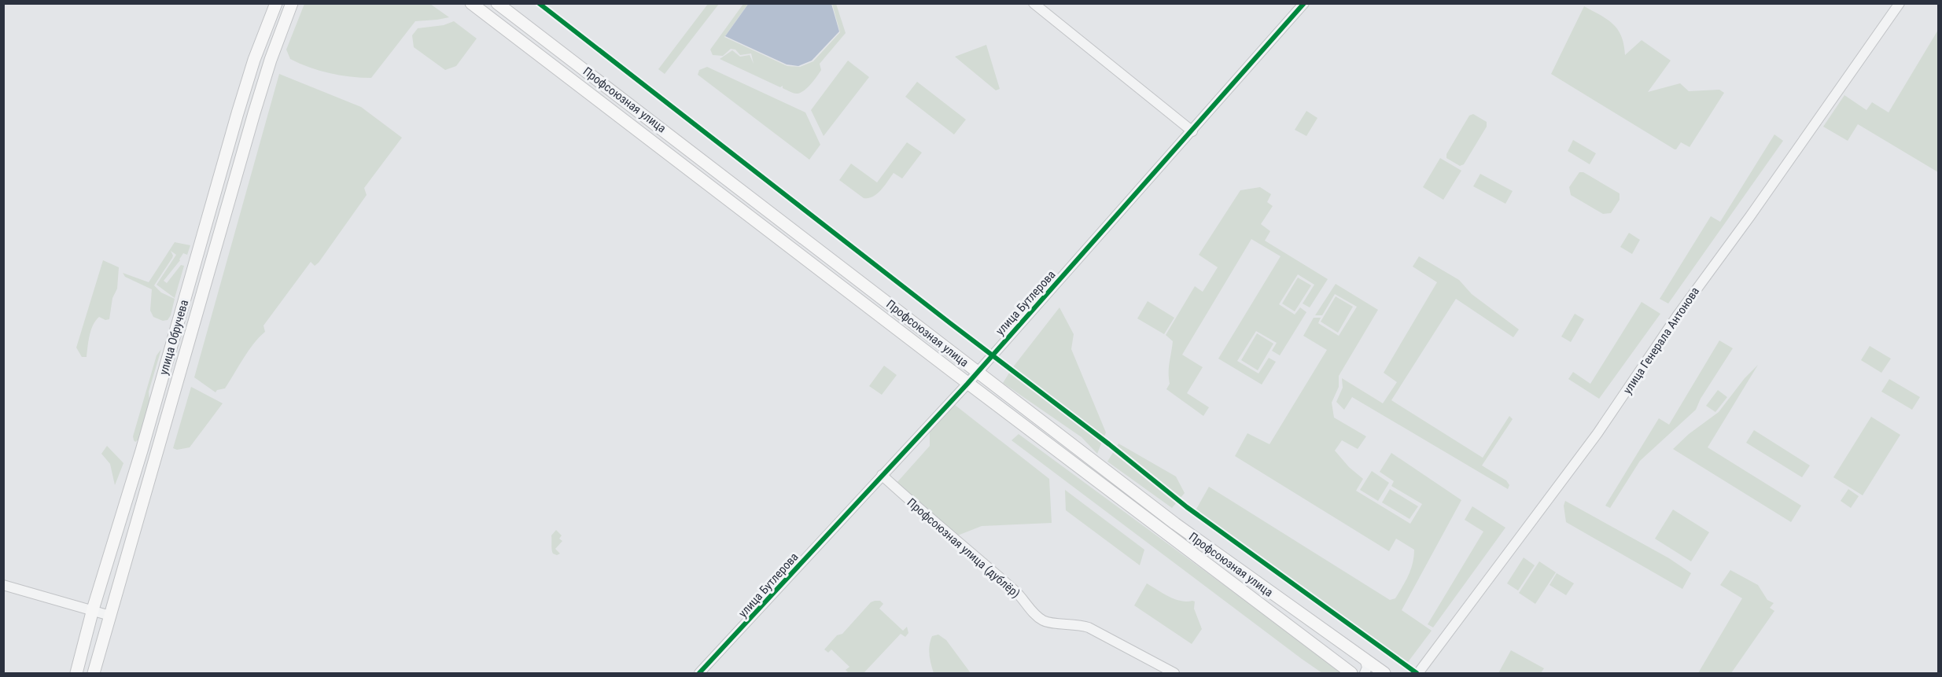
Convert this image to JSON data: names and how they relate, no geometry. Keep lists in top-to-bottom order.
{
  "streets": {
    "main road": ["Профсоюзная улица", "улица Обручева"],
    "street": ["улица Бутлерова", "улица Генерала Антонова", "Профсоюзная улица (дублёр)"]
  },
  "crossings": [
    ["Профсоюзная улица", "улица Бутлерова"],
    ["улица Бутлерова", "Профсоюзная улица (дублёр)"]
  ]
}
